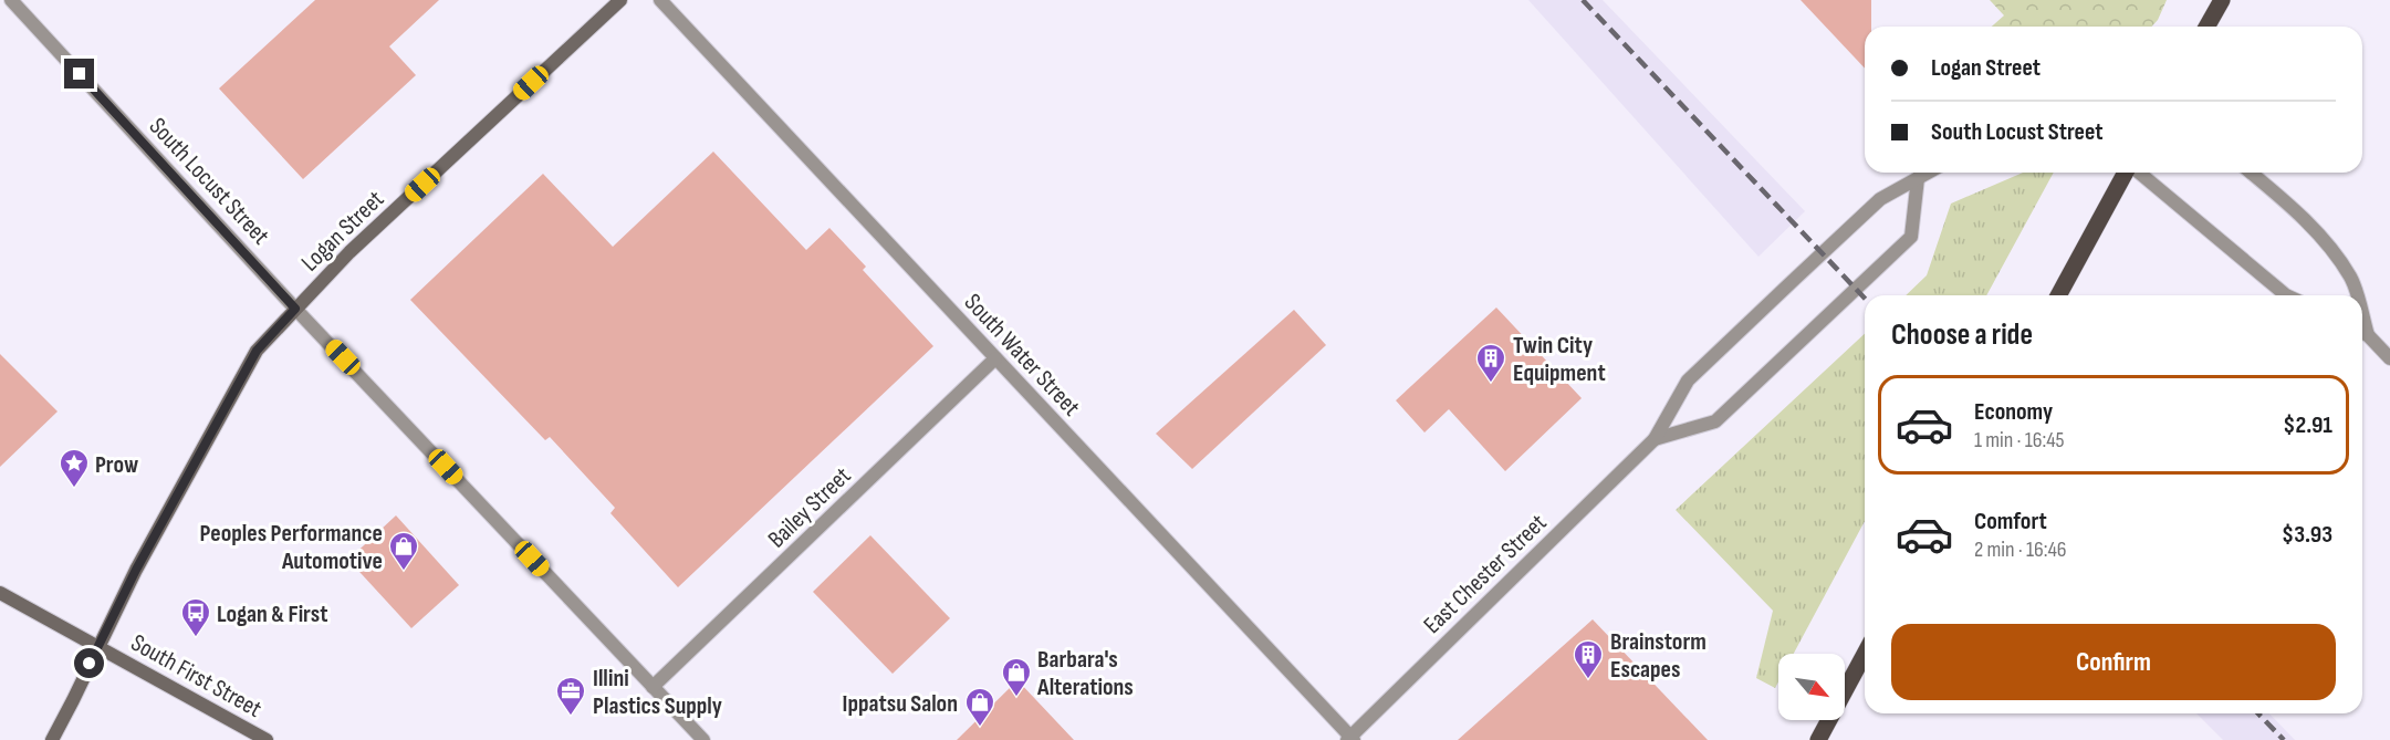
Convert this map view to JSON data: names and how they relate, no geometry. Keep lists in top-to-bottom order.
{
  "streets": {
    "street": [
      "South Locust Street",
      "Logan Street",
      "South Water Street",
      "Bailey Street",
      "East Chester Street",
      "South First Street"
    ]
  },
  "crossings": [
    ["South Locust Street", "Logan Street"],
    ["South Locust Street", "Bailey Street"],
    ["Logan Street", "South First Street"],
    ["South Water Street", "Bailey Street"],
    ["South Water Street", "East Chester Street"]
  ],
  "places": {
    "building": ["Twin City Equipment", "Brainstorm Escapes"],
    "place": ["Prow"],
    "shop": ["Peoples Performance Automotive", "Barbara's Alterations", "Ippatsu Salon"],
    "bus stop": ["Logan & First"],
    "office": ["Illini Plastics Supply"]
  },
  "north": "bottom right",
  "page": {
    "banner": ["Logan Street", "South Locust Street"],
    "heading": "Choose a ride",
    "list": [
      {
        "name": "Economy",
        "note": "1 min · 16:45",
        "value": "$2.91"
      },
      {
        "name": "Comfort",
        "note": "2 min · 16:46",
        "value": "$3.93"
      }
    ],
    "buttons": "Confirm"
  }
}
